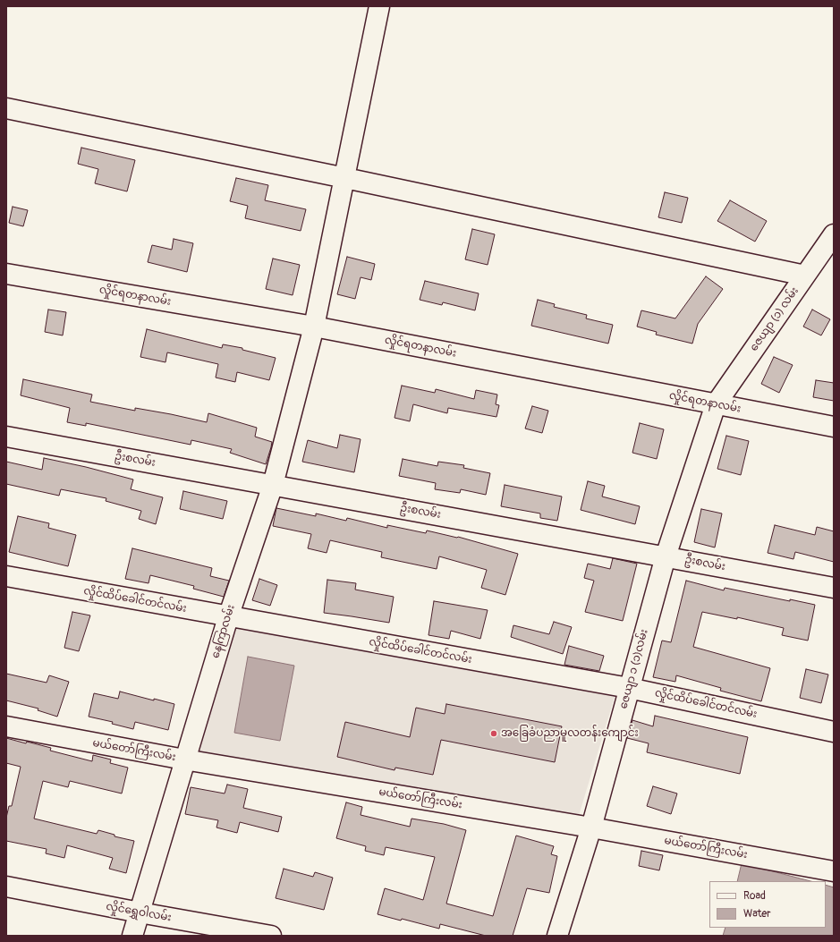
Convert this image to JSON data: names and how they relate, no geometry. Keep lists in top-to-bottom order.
{
  "streets": {
    "street": [
      "လှိုင်ရတနာလမ်း",
      "ဇေယျာ (၁) လမ်း",
      "ဦးစလမ်း",
      "လှိုင်ထိပ်ခေါင်တင်လမ်း",
      "နေကြာလမ်း",
      "ဇေယျာ ၁ (၁)လမ်း",
      "မယ်တော်ကြီးလမ်း",
      "လှိုင်ရွှေဝါလမ်း"
    ]
  },
  "crossings": [
    ["လှိုင်ရတနာလမ်း", "ဇေယျာ (၁) လမ်း"],
    ["လှိုင်ရတနာလမ်း", "နေကြာလမ်း"],
    ["လှိုင်ရတနာလမ်း", "ဇေယျာ ၁ (၁)လမ်း"],
    ["ဇေယျာ (၁) လမ်း", "ဇေယျာ ၁ (၁)လမ်း"],
    ["ဦးစလမ်း", "နေကြာလမ်း"],
    ["ဦးစလမ်း", "ဇေယျာ ၁ (၁)လမ်း"],
    ["လှိုင်ထိပ်ခေါင်တင်လမ်း", "နေကြာလမ်း"],
    ["လှိုင်ထိပ်ခေါင်တင်လမ်း", "ဇေယျာ ၁ (၁)လမ်း"],
    ["နေကြာလမ်း", "မယ်တော်ကြီးလမ်း"],
    ["နေကြာလမ်း", "လှိုင်ရွှေဝါလမ်း"],
    ["ဇေယျာ ၁ (၁)လမ်း", "မယ်တော်ကြီးလမ်း"]
  ],
  "places": ["အခြေခံပညာမူလတန်းကျောင်း"],
  "legend": ["Road", "Water"]
}
